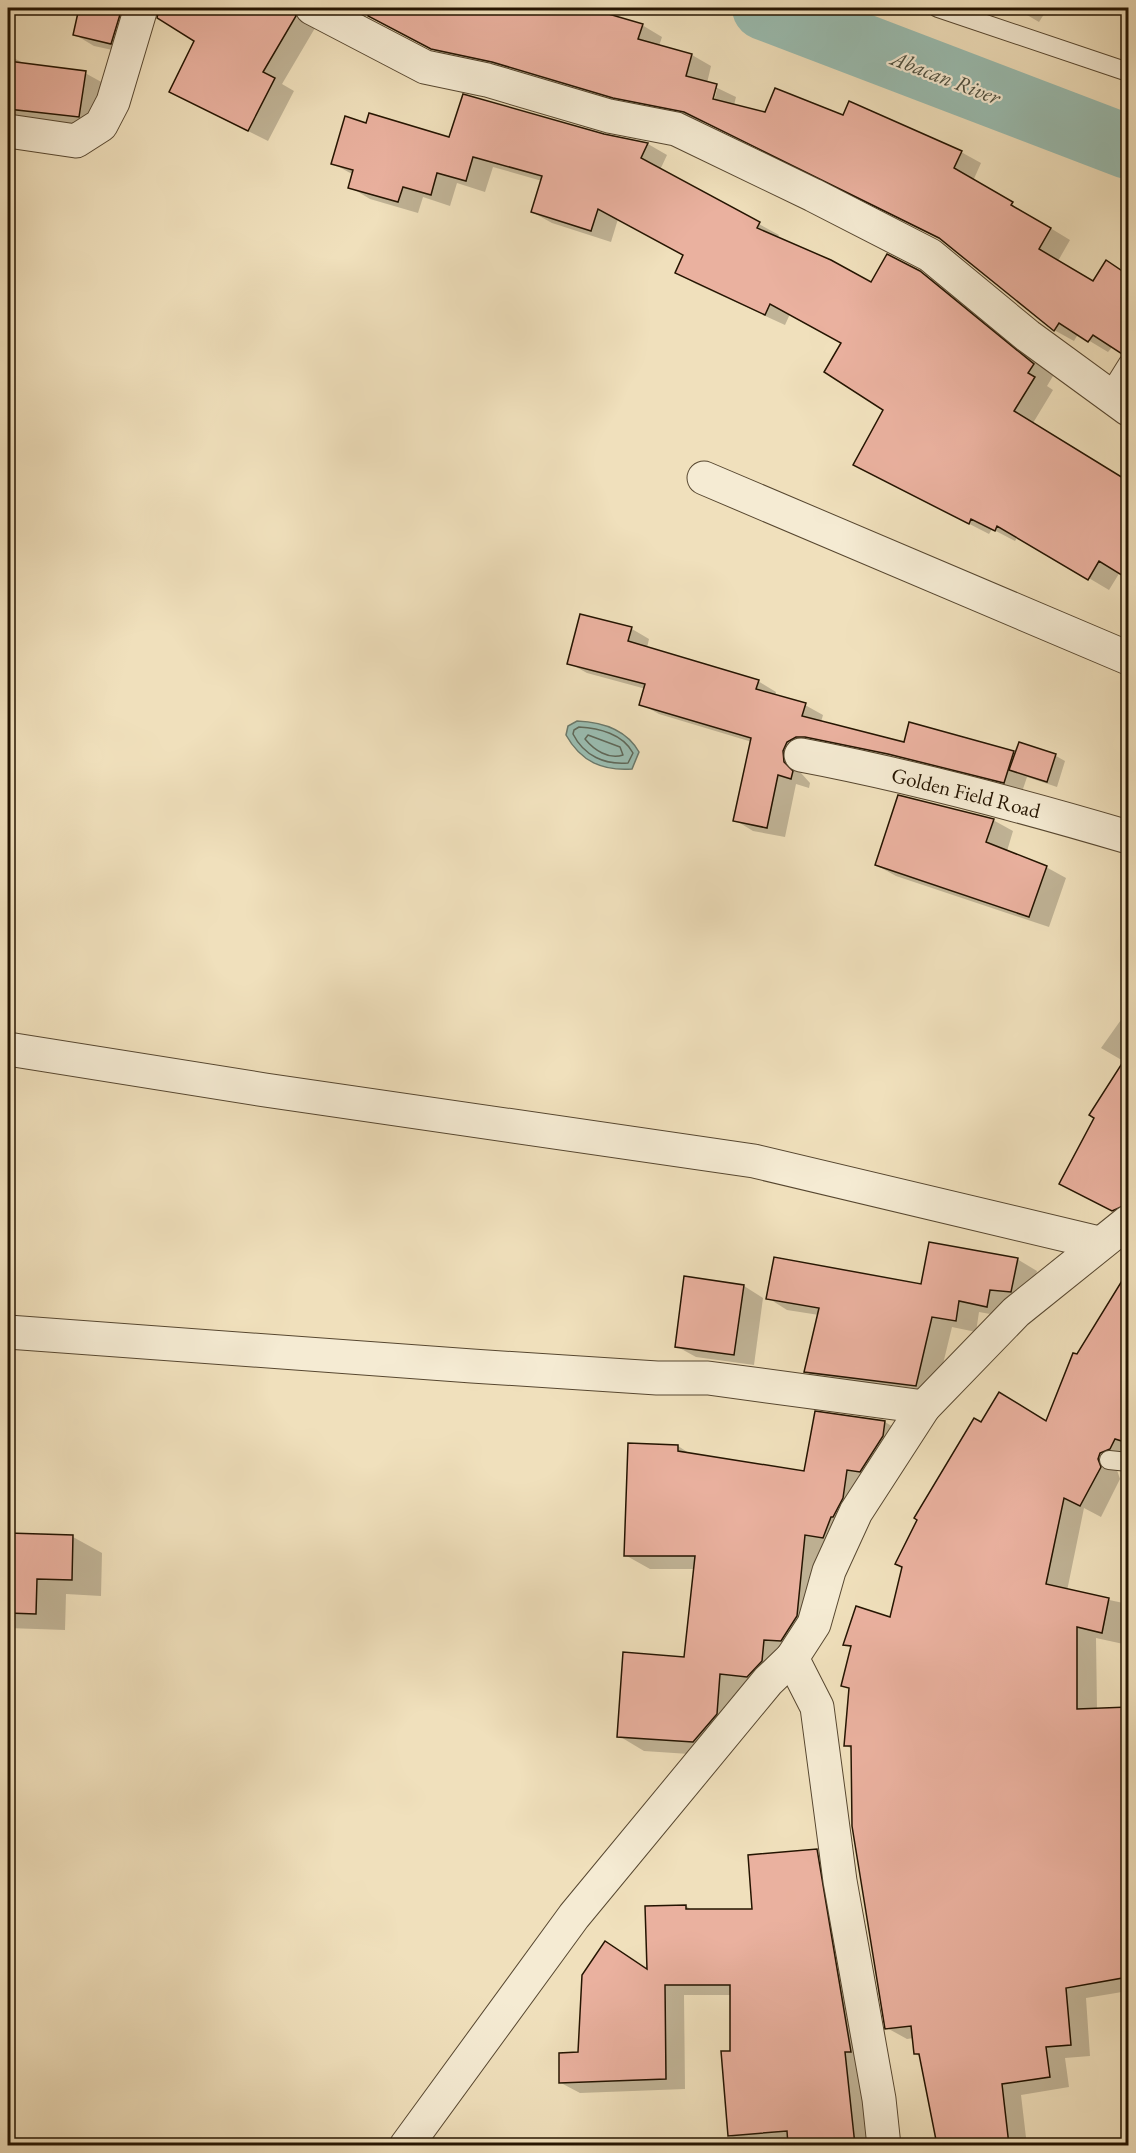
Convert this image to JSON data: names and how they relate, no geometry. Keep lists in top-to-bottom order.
{
  "streets": {
    "street": ["Golden Field Road"]
  },
  "water": ["Abacan River"]
}
